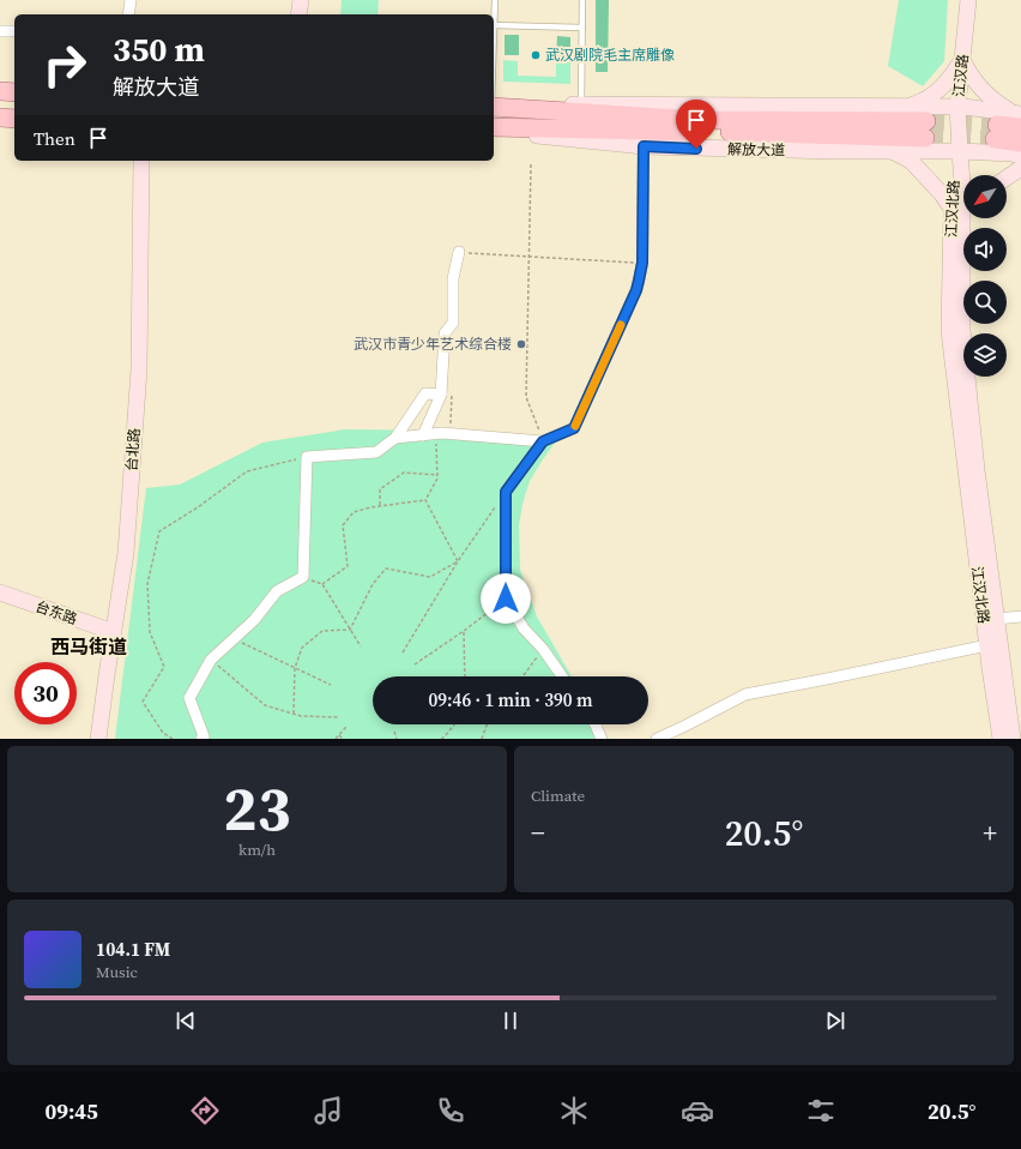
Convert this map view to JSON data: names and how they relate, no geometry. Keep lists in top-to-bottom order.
{
  "streets": {
    "main road": [
      "江汉路",
      "解放大道",
      "江汉北路",
      "台北路",
      "台东路"
    ]
  },
  "crossings": [
    ["江汉路", "解放大道"],
    ["江汉路", "江汉北路"],
    ["解放大道", "江汉北路"],
    ["台北路", "台东路"]
  ],
  "districts": ["西马街道"],
  "places": ["武汉剧院毛主席雕像", "武汉市青少年艺术综合楼"],
  "north": "bottom left",
  "page": {
    "turn": ["350 m", "解放大道"],
    "then": "Then",
    "limit": "30",
    "trip": "09:46 · 1 min · 390 m",
    "tile": [
      ["23", "km/h"],
      "Climate"
    ],
    "heat": ["−", "20.5°", "+"],
    "song": ["104.1 FM", "Music"],
    "tabs": ["09:45", "20.5°"]
  }
}
